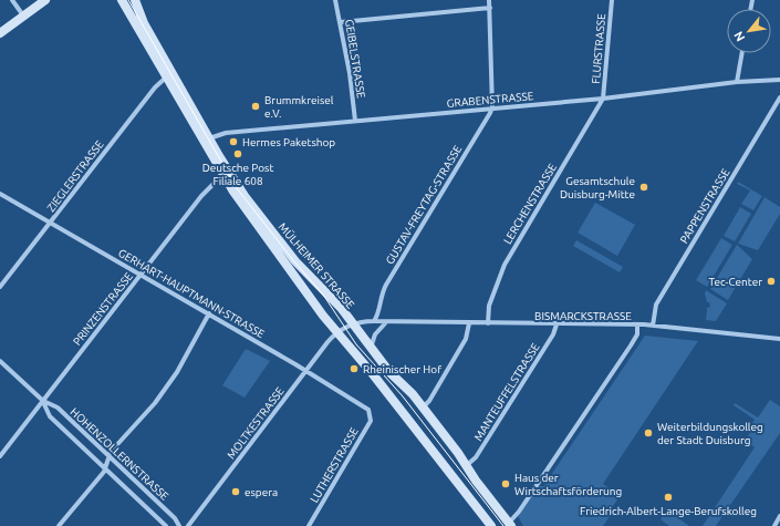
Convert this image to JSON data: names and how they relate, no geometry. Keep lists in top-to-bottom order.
{
  "streets": {
    "main road": ["MÜLHEIMER STRASSE"],
    "street": [
      "FLURSTRASSE",
      "GEIBELSTRASSE",
      "GRABENSTRASSE",
      "ZIEGLERSTRASSE",
      "LERCHENSTRASSE",
      "GUSTAV-FREYTAG-STRASSE",
      "PAPPENSTRASSE",
      "GERHART-HAUPTMANN-STRASSE",
      "PRINZENSTRASSE",
      "BISMARCKSTRASSE",
      "MANTEUFFELSTRASSE",
      "MOLTKESTRASSE",
      "HOHENZOLLERNSTRASSE",
      "LUTHERSTRASSE"
    ]
  },
  "crossings": [
    ["FLURSTRASSE", "GRABENSTRASSE"],
    ["FLURSTRASSE", "LERCHENSTRASSE"],
    ["GEIBELSTRASSE", "GRABENSTRASSE"],
    ["GRABENSTRASSE", "LERCHENSTRASSE"],
    ["GRABENSTRASSE", "GUSTAV-FREYTAG-STRASSE"],
    ["GRABENSTRASSE", "MÜLHEIMER STRASSE"],
    ["ZIEGLERSTRASSE", "MÜLHEIMER STRASSE"],
    ["ZIEGLERSTRASSE", "GERHART-HAUPTMANN-STRASSE"],
    ["LERCHENSTRASSE", "BISMARCKSTRASSE"],
    ["GUSTAV-FREYTAG-STRASSE", "BISMARCKSTRASSE"],
    ["PAPPENSTRASSE", "BISMARCKSTRASSE"],
    ["MÜLHEIMER STRASSE", "PRINZENSTRASSE"],
    ["MÜLHEIMER STRASSE", "BISMARCKSTRASSE"],
    ["MÜLHEIMER STRASSE", "MANTEUFFELSTRASSE"],
    ["MÜLHEIMER STRASSE", "MOLTKESTRASSE"],
    ["GERHART-HAUPTMANN-STRASSE", "PRINZENSTRASSE"],
    ["GERHART-HAUPTMANN-STRASSE", "MOLTKESTRASSE"],
    ["GERHART-HAUPTMANN-STRASSE", "LUTHERSTRASSE"],
    ["PRINZENSTRASSE", "HOHENZOLLERNSTRASSE"],
    ["BISMARCKSTRASSE", "MANTEUFFELSTRASSE"],
    ["BISMARCKSTRASSE", "MOLTKESTRASSE"]
  ],
  "places": [
    "Brummkreisel e.V.",
    "Hermes Paketshop",
    "Deutsche Post Filiale 608",
    "Gesamtschule Duisburg-Mitte",
    "Tec-Center",
    "Rheinischer Hof",
    "Weiterbildungskolleg der Stadt Duisburg",
    "Haus der Wirtschaftsförderung",
    "espera",
    "Friedrich-Albert-Lange-Berufskolleg"
  ],
  "north": "bottom left"
}
